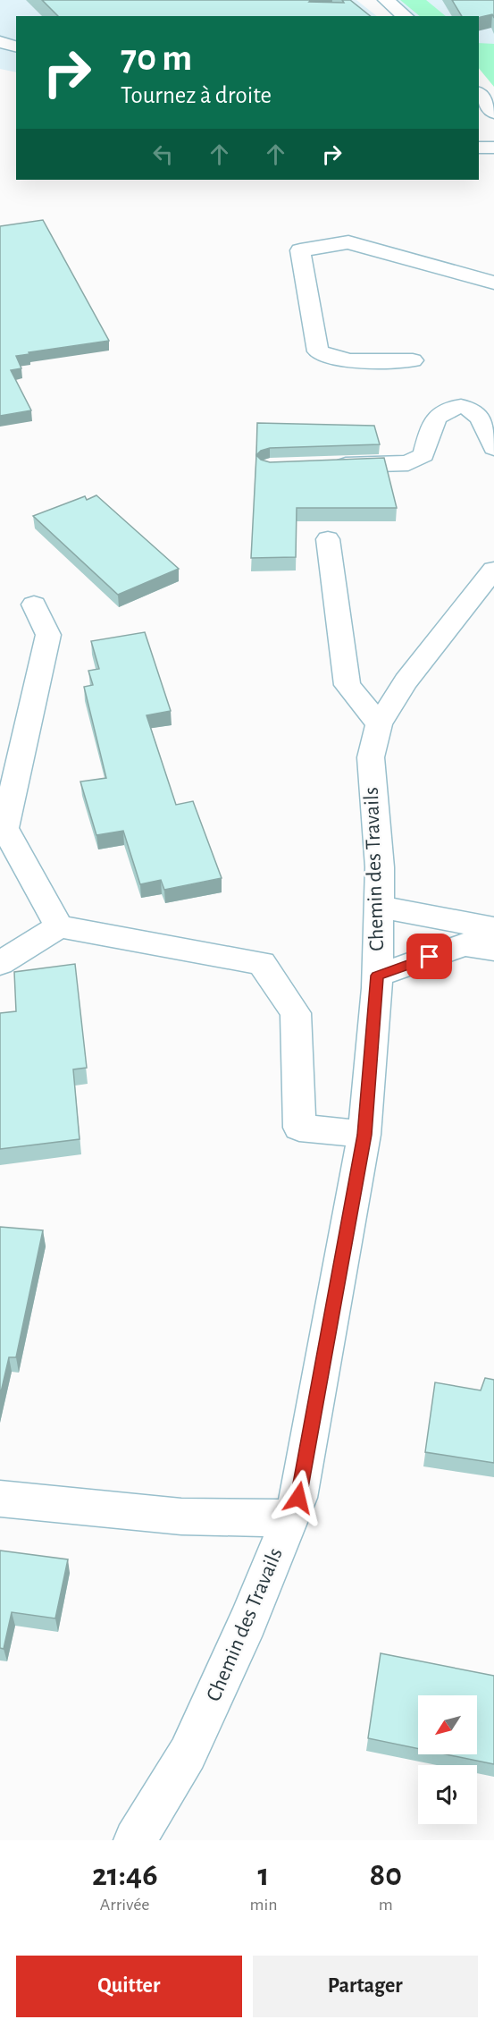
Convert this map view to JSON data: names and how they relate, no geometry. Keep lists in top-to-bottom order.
{
  "streets": {
    "street": ["Chemin des Travails"]
  },
  "north": "bottom left",
  "page": {
    "turn": ["70 m", "Tournez à droite"],
    "eta": [
      "21:46",
      "Arrivée",
      "1",
      "min",
      "80",
      "m"
    ],
    "buttons": ["Quitter", "Partager"]
  }
}
